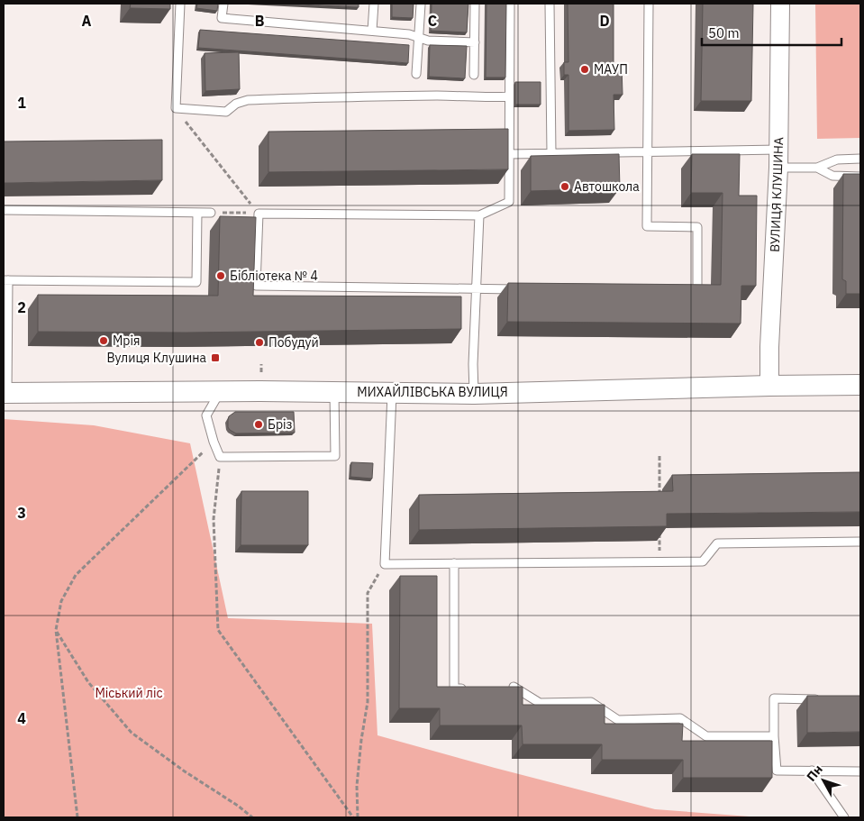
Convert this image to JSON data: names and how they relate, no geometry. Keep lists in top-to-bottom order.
{
  "streets": {
    "main road": ["МИХАЙЛІВСЬКА ВУЛИЦЯ"],
    "street": ["ВУЛИЦЯ КЛУШИНА"]
  },
  "crossings": [
    ["ВУЛИЦЯ КЛУШИНА", "МИХАЙЛІВСЬКА ВУЛИЦЯ"]
  ],
  "parks": ["Міський ліс"],
  "places": {
    "other": [
      "МАУП",
      "Автошкола",
      "Бібліотека № 4",
      "Мрія",
      "Побудуй",
      "Бріз"
    ],
    "transit": ["Вулиця Клушина"]
  },
  "scale_bar": "50 m",
  "north": "top left",
  "grid": {
    "columns": [
      "A",
      "B",
      "C",
      "D"
    ],
    "rows": [
      "1",
      "2",
      "3",
      "4"
    ]
  }
}
